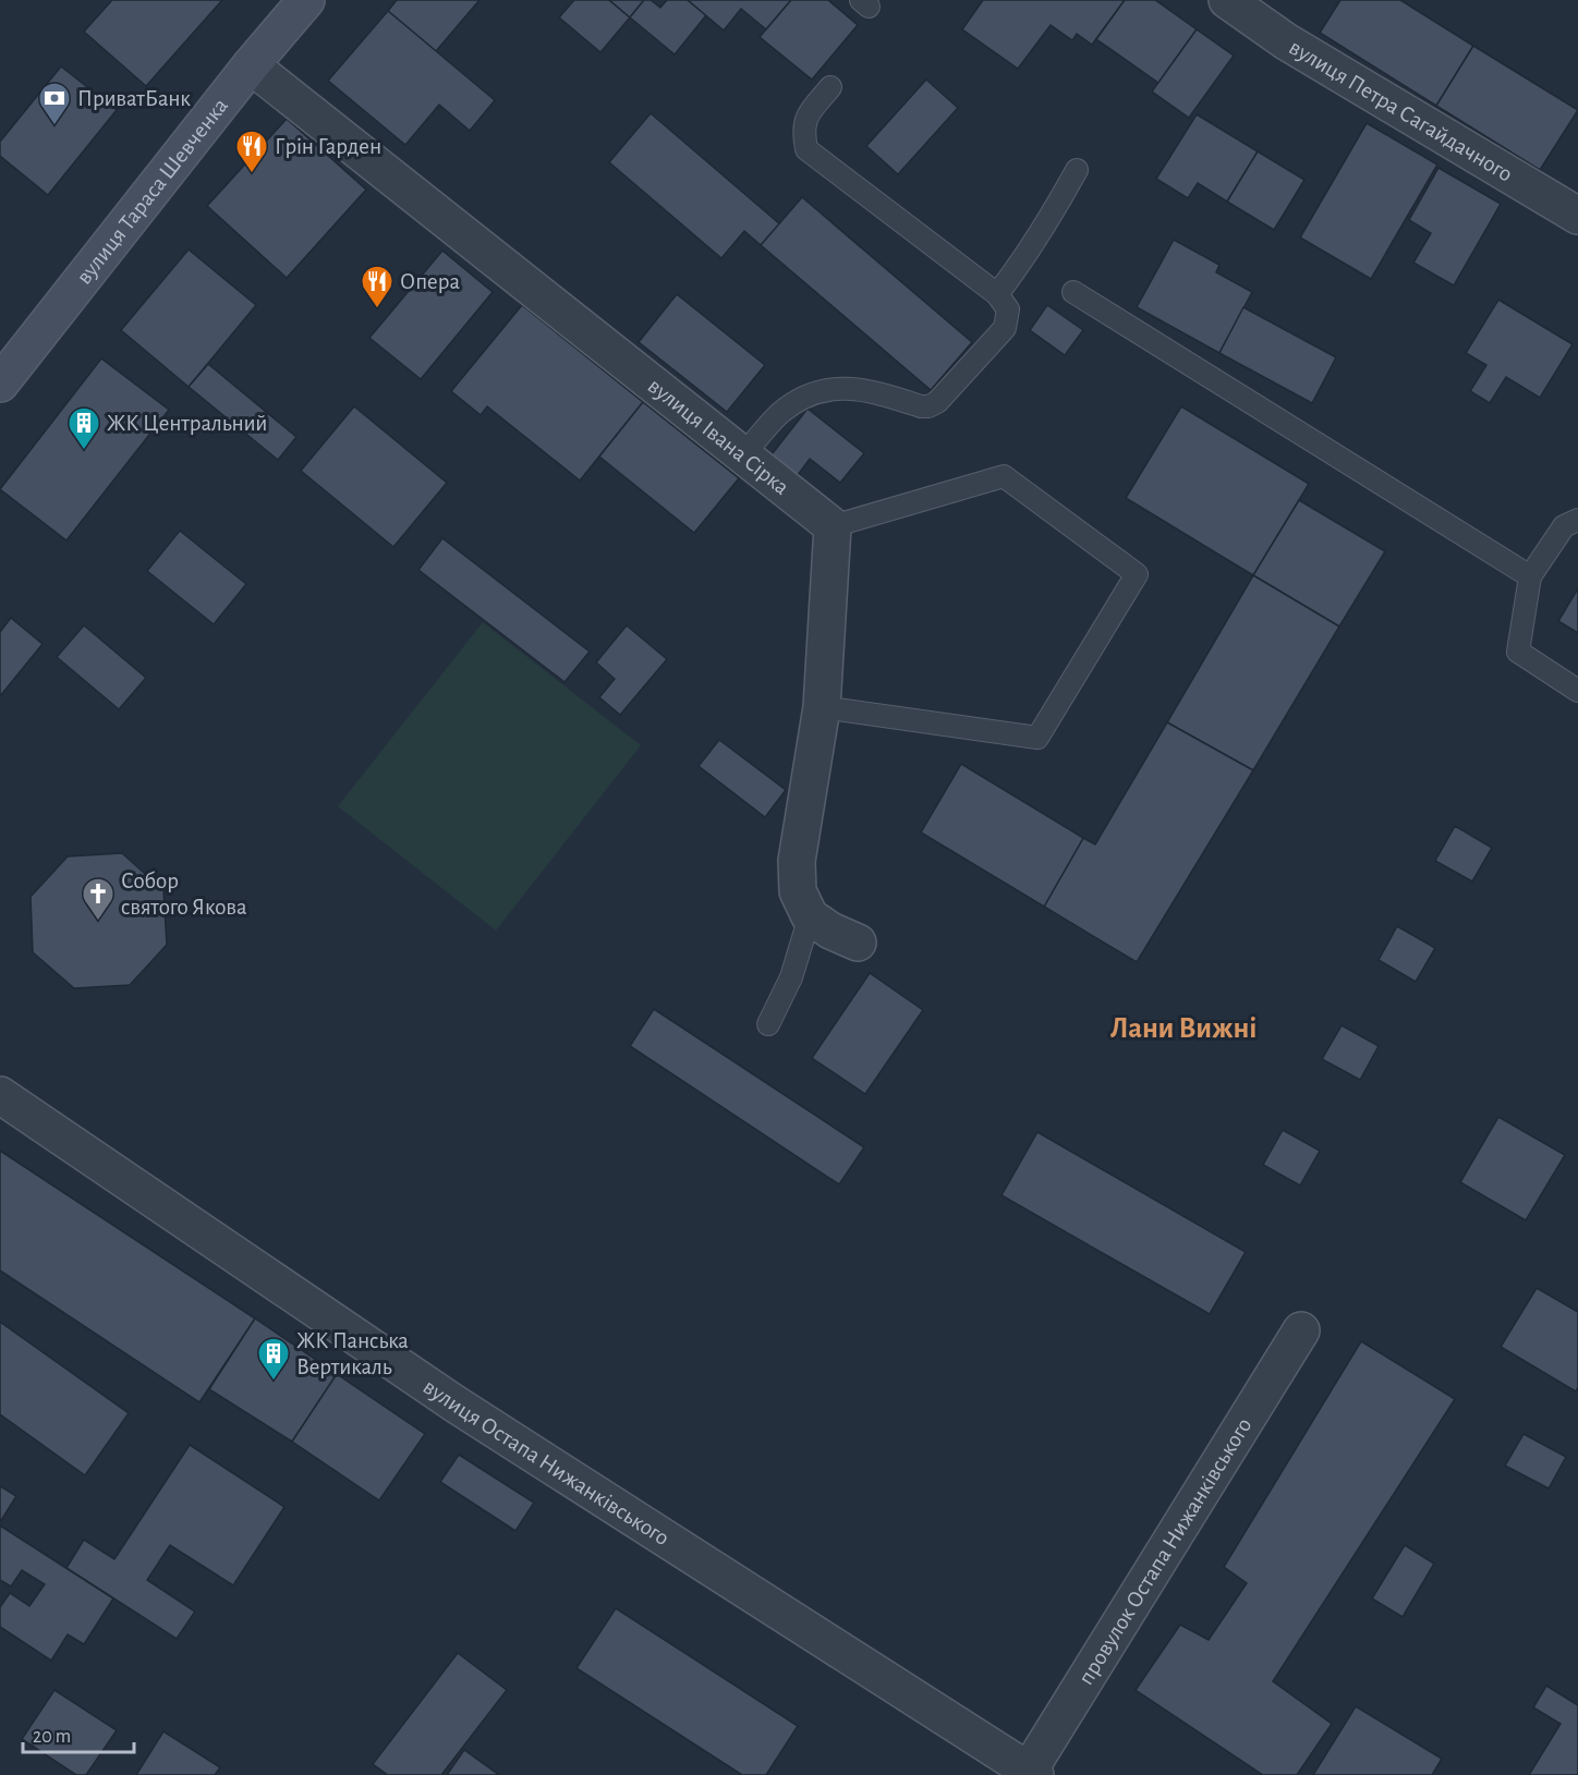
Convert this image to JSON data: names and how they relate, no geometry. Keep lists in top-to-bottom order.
{
  "streets": {
    "main road": ["вулиця Тараса Шевченка"],
    "street": [
      "вулиця Петра Сагайдачного",
      "вулиця Івана Сірка",
      "вулиця Остапа Нижанківського",
      "провулок Остапа Нижанківського"
    ]
  },
  "crossings": [
    ["вулиця Тараса Шевченка", "вулиця Івана Сірка"],
    ["вулиця Остапа Нижанківського", "провулок Остапа Нижанківського"]
  ],
  "districts": ["Лани Вижні"],
  "places": {
    "bank": ["ПриватБанк"],
    "restaurant": ["Грін Гарден", "Опера"],
    "building": ["ЖК Центральний", "ЖК Панська Вертикаль"],
    "church": ["Собор святого Якова"]
  },
  "scale_bar": "20 m"
}
